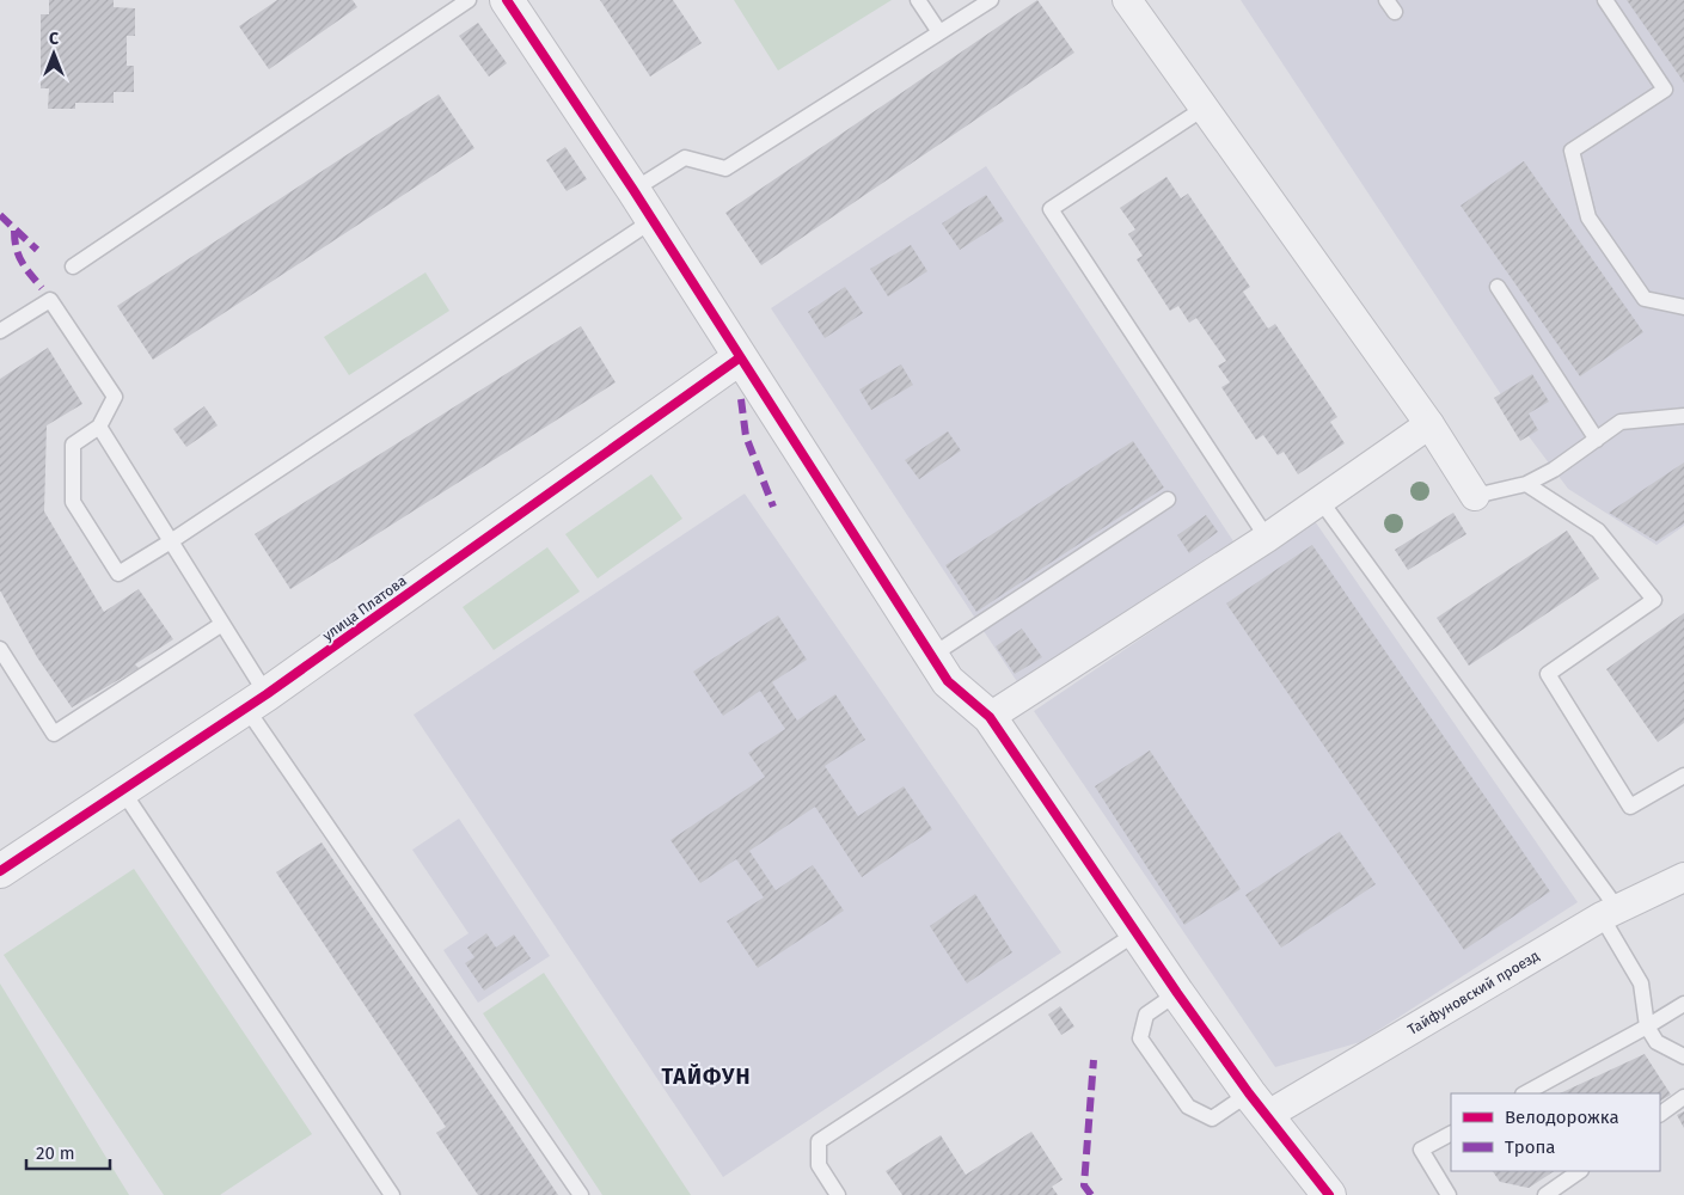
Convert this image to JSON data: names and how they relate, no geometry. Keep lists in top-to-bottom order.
{
  "streets": {
    "street": ["улица Платова", "Тайфуновский проезд"]
  },
  "districts": ["ТАЙФУН"],
  "legend": ["Велодорожка", "Тропа"],
  "scale_bar": "20 m",
  "north": "top"
}
